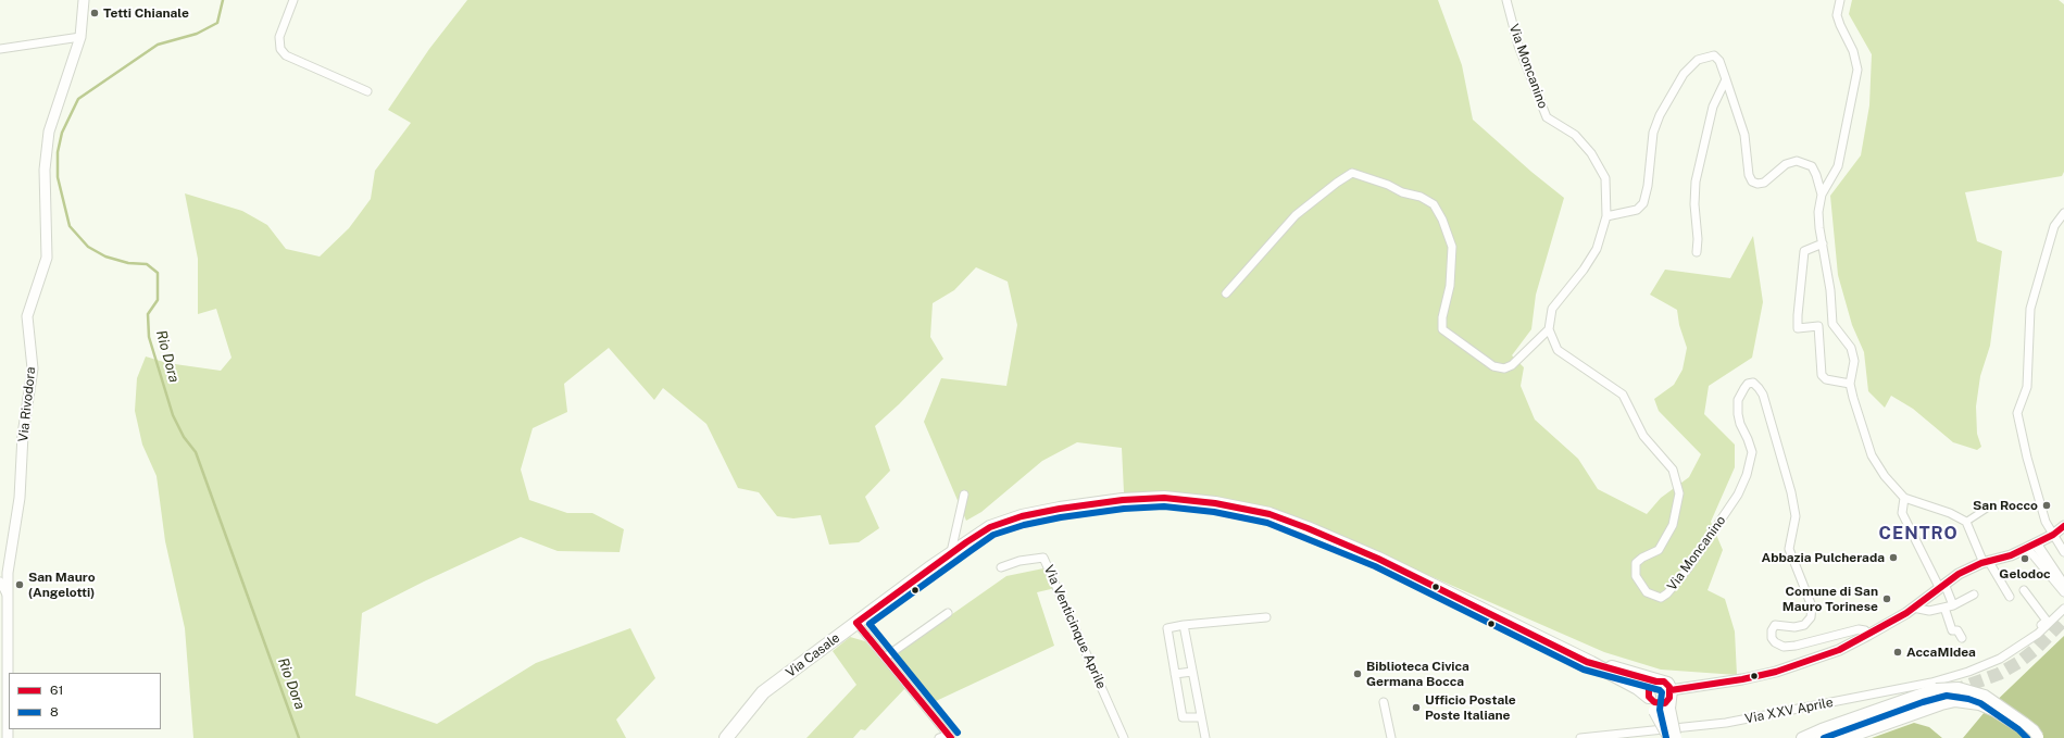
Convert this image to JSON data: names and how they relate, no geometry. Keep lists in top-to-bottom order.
{
  "streets": {
    "main road": ["Via Casale"],
    "street": [
      "Via Moncanino",
      "Via Rivodora",
      "Via Venticinque Aprile",
      "Via XXV Aprile"
    ]
  },
  "districts": ["CENTRO"],
  "water": ["Rio Dora"],
  "places": [
    "Tetti Chianale",
    "San Rocco",
    "Abbazia Pulcherada",
    "Gelodoc",
    "San Mauro (Angelotti)",
    "Comune di San Mauro Torinese",
    "AccaMIdea",
    "Biblioteca Civica Germana Bocca",
    "Ufficio Postale Poste Italiane"
  ],
  "lines": ["transit line 61", "transit line 8"],
  "legend": ["61", "8"]
}
